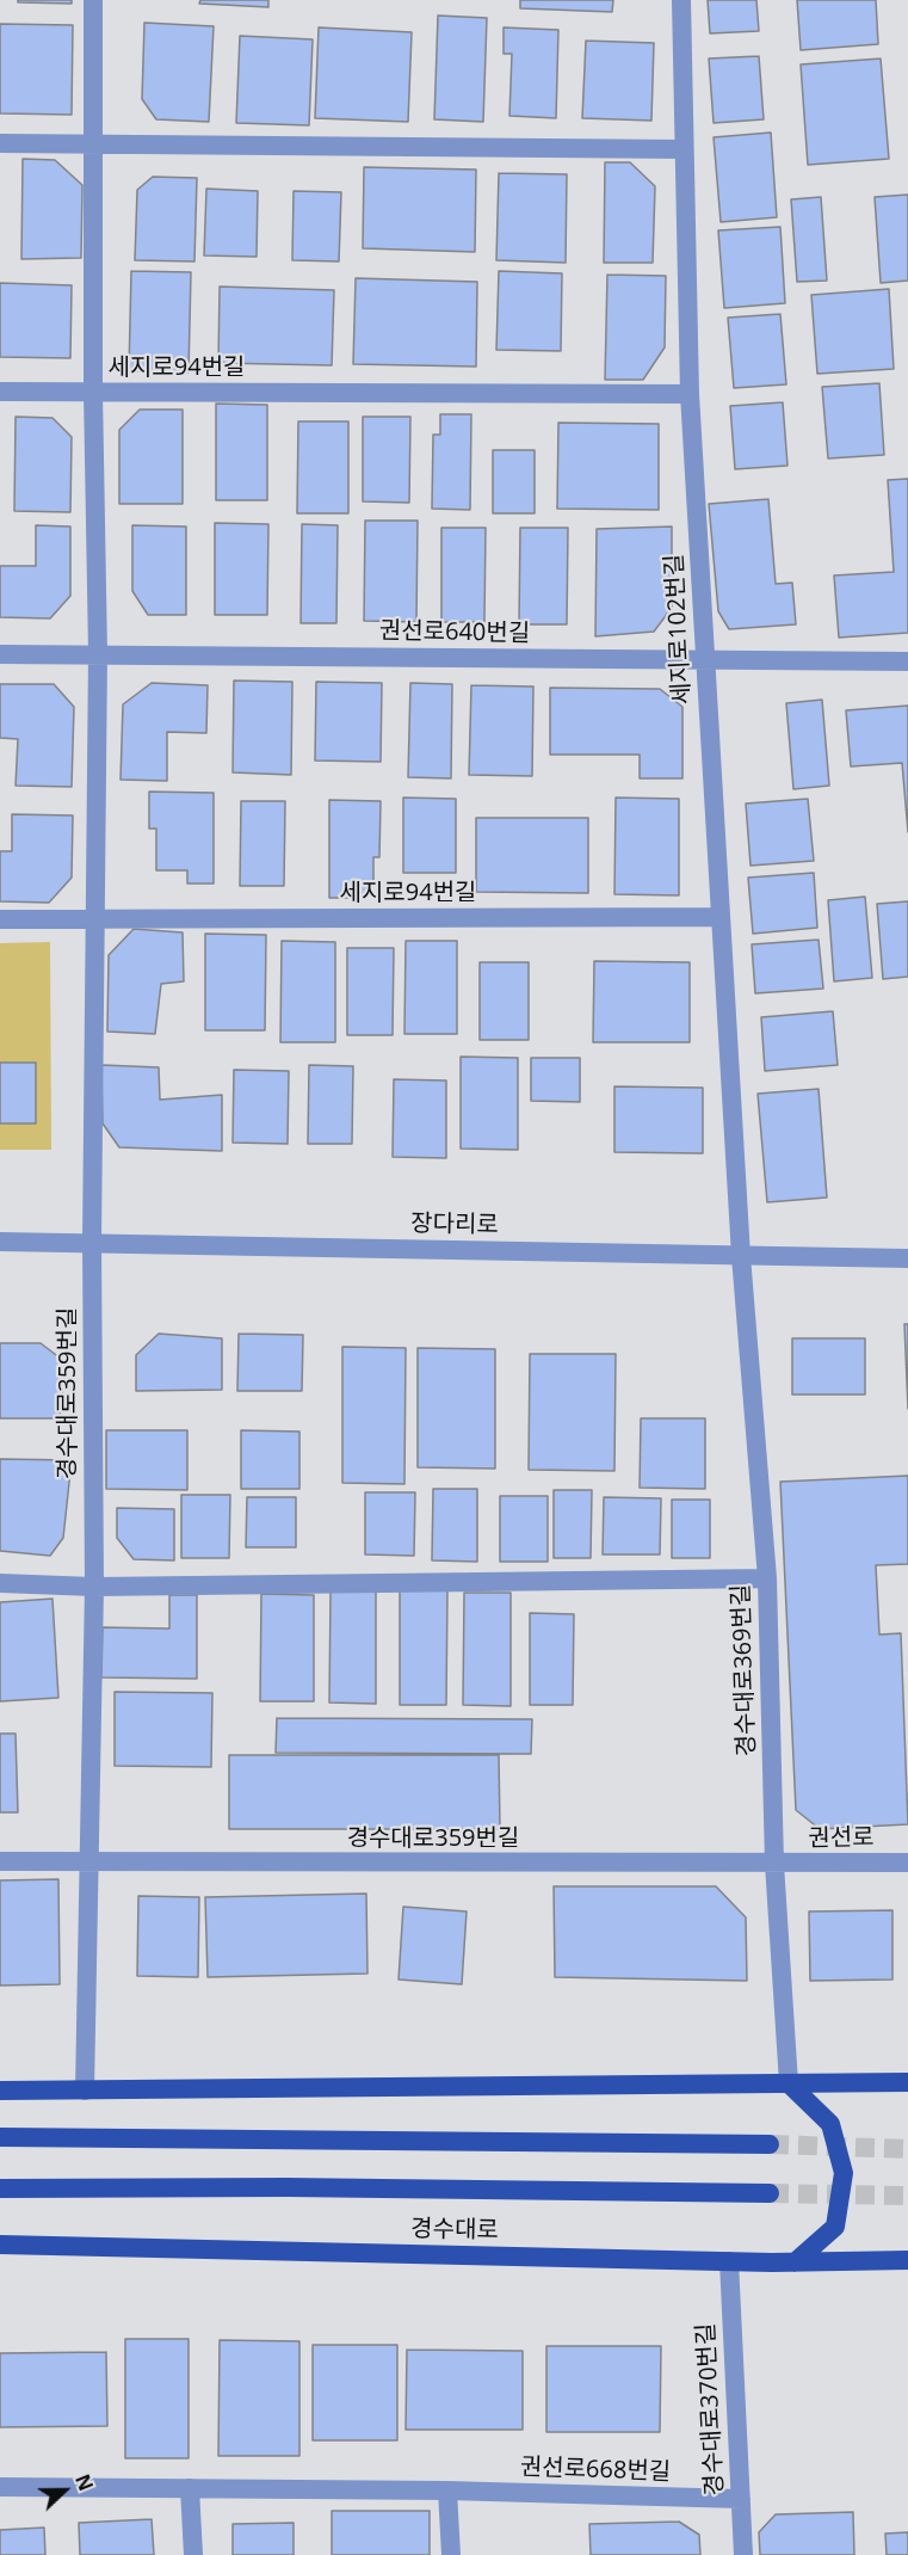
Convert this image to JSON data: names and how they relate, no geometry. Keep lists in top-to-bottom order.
{
  "streets": {
    "main road": ["경수대로"],
    "street": [
      "세지로94번길",
      "세지로102번길",
      "권선로640번길",
      "장다리로",
      "경수대로359번길",
      "경수대로369번길",
      "권선로",
      "경수대로370번길",
      "권선로668번길"
    ]
  },
  "crossings": [
    ["세지로94번길", "세지로102번길"],
    ["세지로94번길", "권선로640번길"],
    ["세지로94번길", "장다리로"],
    ["세지로94번길", "경수대로359번길"],
    ["세지로102번길", "권선로640번길"],
    ["세지로102번길", "장다리로"],
    ["세지로102번길", "경수대로369번길"],
    ["장다리로", "경수대로359번길"],
    ["장다리로", "경수대로369번길"],
    ["경수대로359번길", "경수대로369번길"],
    ["경수대로359번길", "권선로"],
    ["경수대로369번길", "권선로"],
    ["경수대로", "경수대로370번길"],
    ["경수대로370번길", "권선로668번길"]
  ],
  "north": "right"
}
